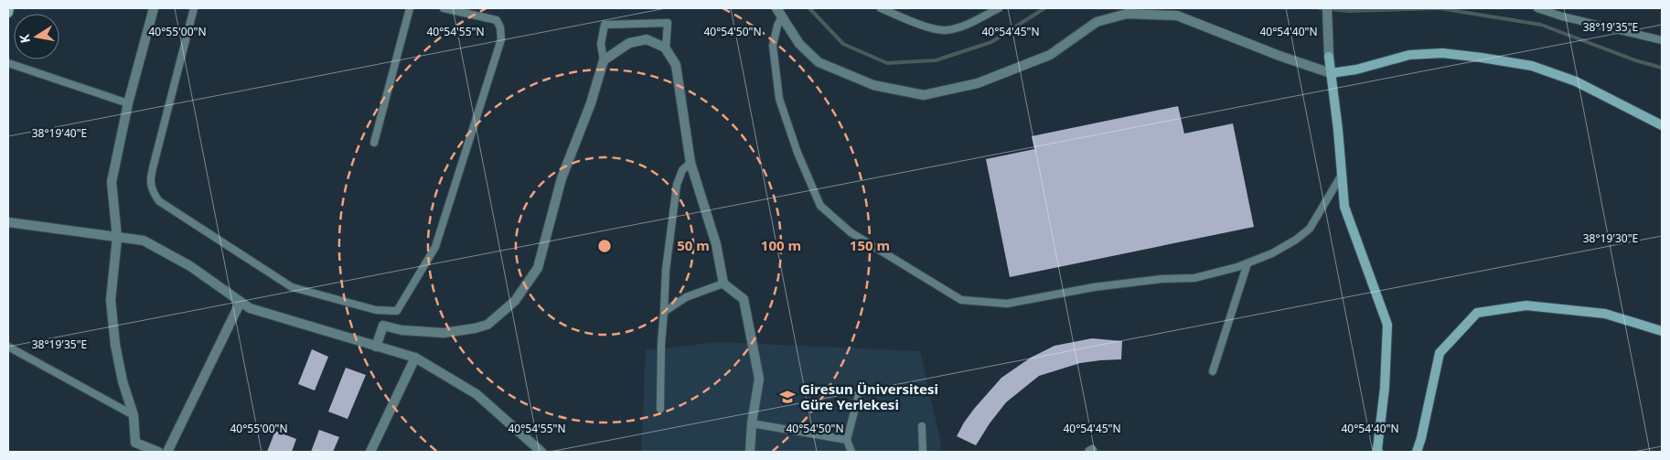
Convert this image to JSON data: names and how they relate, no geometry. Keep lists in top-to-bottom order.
{
  "places": {
    "school or university": ["Giresun Üniversitesi Güre Yerlekesi"]
  },
  "north": "left",
  "coordinates": [
    "38°19'35\"E",
    "40°55'00\"N",
    "40°54'55\"N",
    "40°54'50\"N",
    "40°54'45\"N",
    "40°54'40\"N",
    "38°19'40\"E",
    "38°19'30\"E"
  ],
  "rings": ["50 m", "100 m", "150 m"]
}
